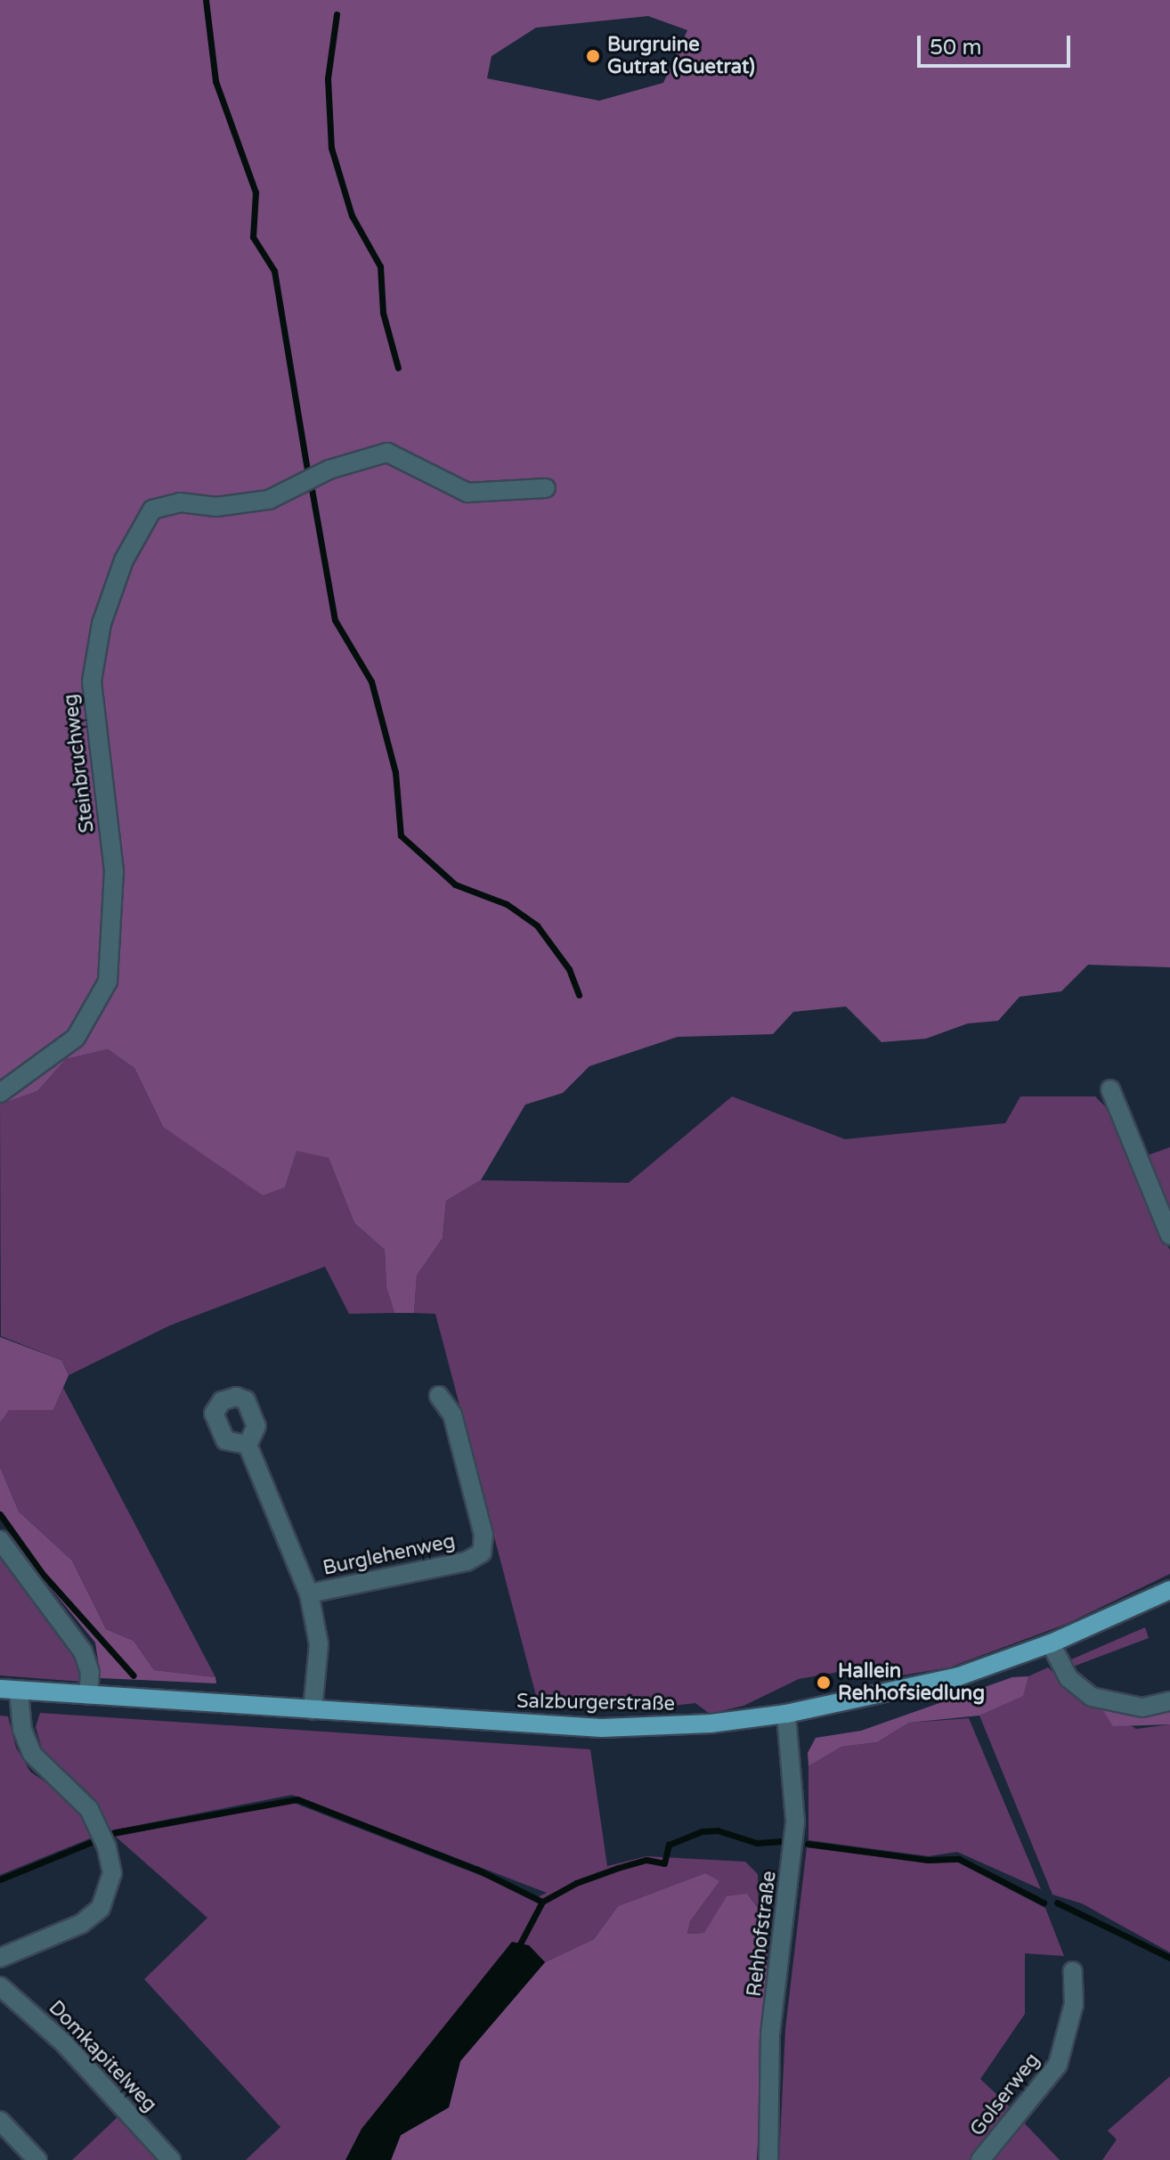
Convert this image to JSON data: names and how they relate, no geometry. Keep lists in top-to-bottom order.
{
  "streets": {
    "main road": ["Salzburgerstraße"],
    "street": [
      "Steinbruchweg",
      "Burglehenweg",
      "Rehhofstraße",
      "Domkapitelweg",
      "Golserweg"
    ]
  },
  "crossings": [
    ["Burglehenweg", "Salzburgerstraße"],
    ["Salzburgerstraße", "Rehhofstraße"]
  ],
  "places": ["Burgruine Gutrat (Guetrat)", "Hallein Rehhofsiedlung"],
  "scale_bar": "50 m"
}
